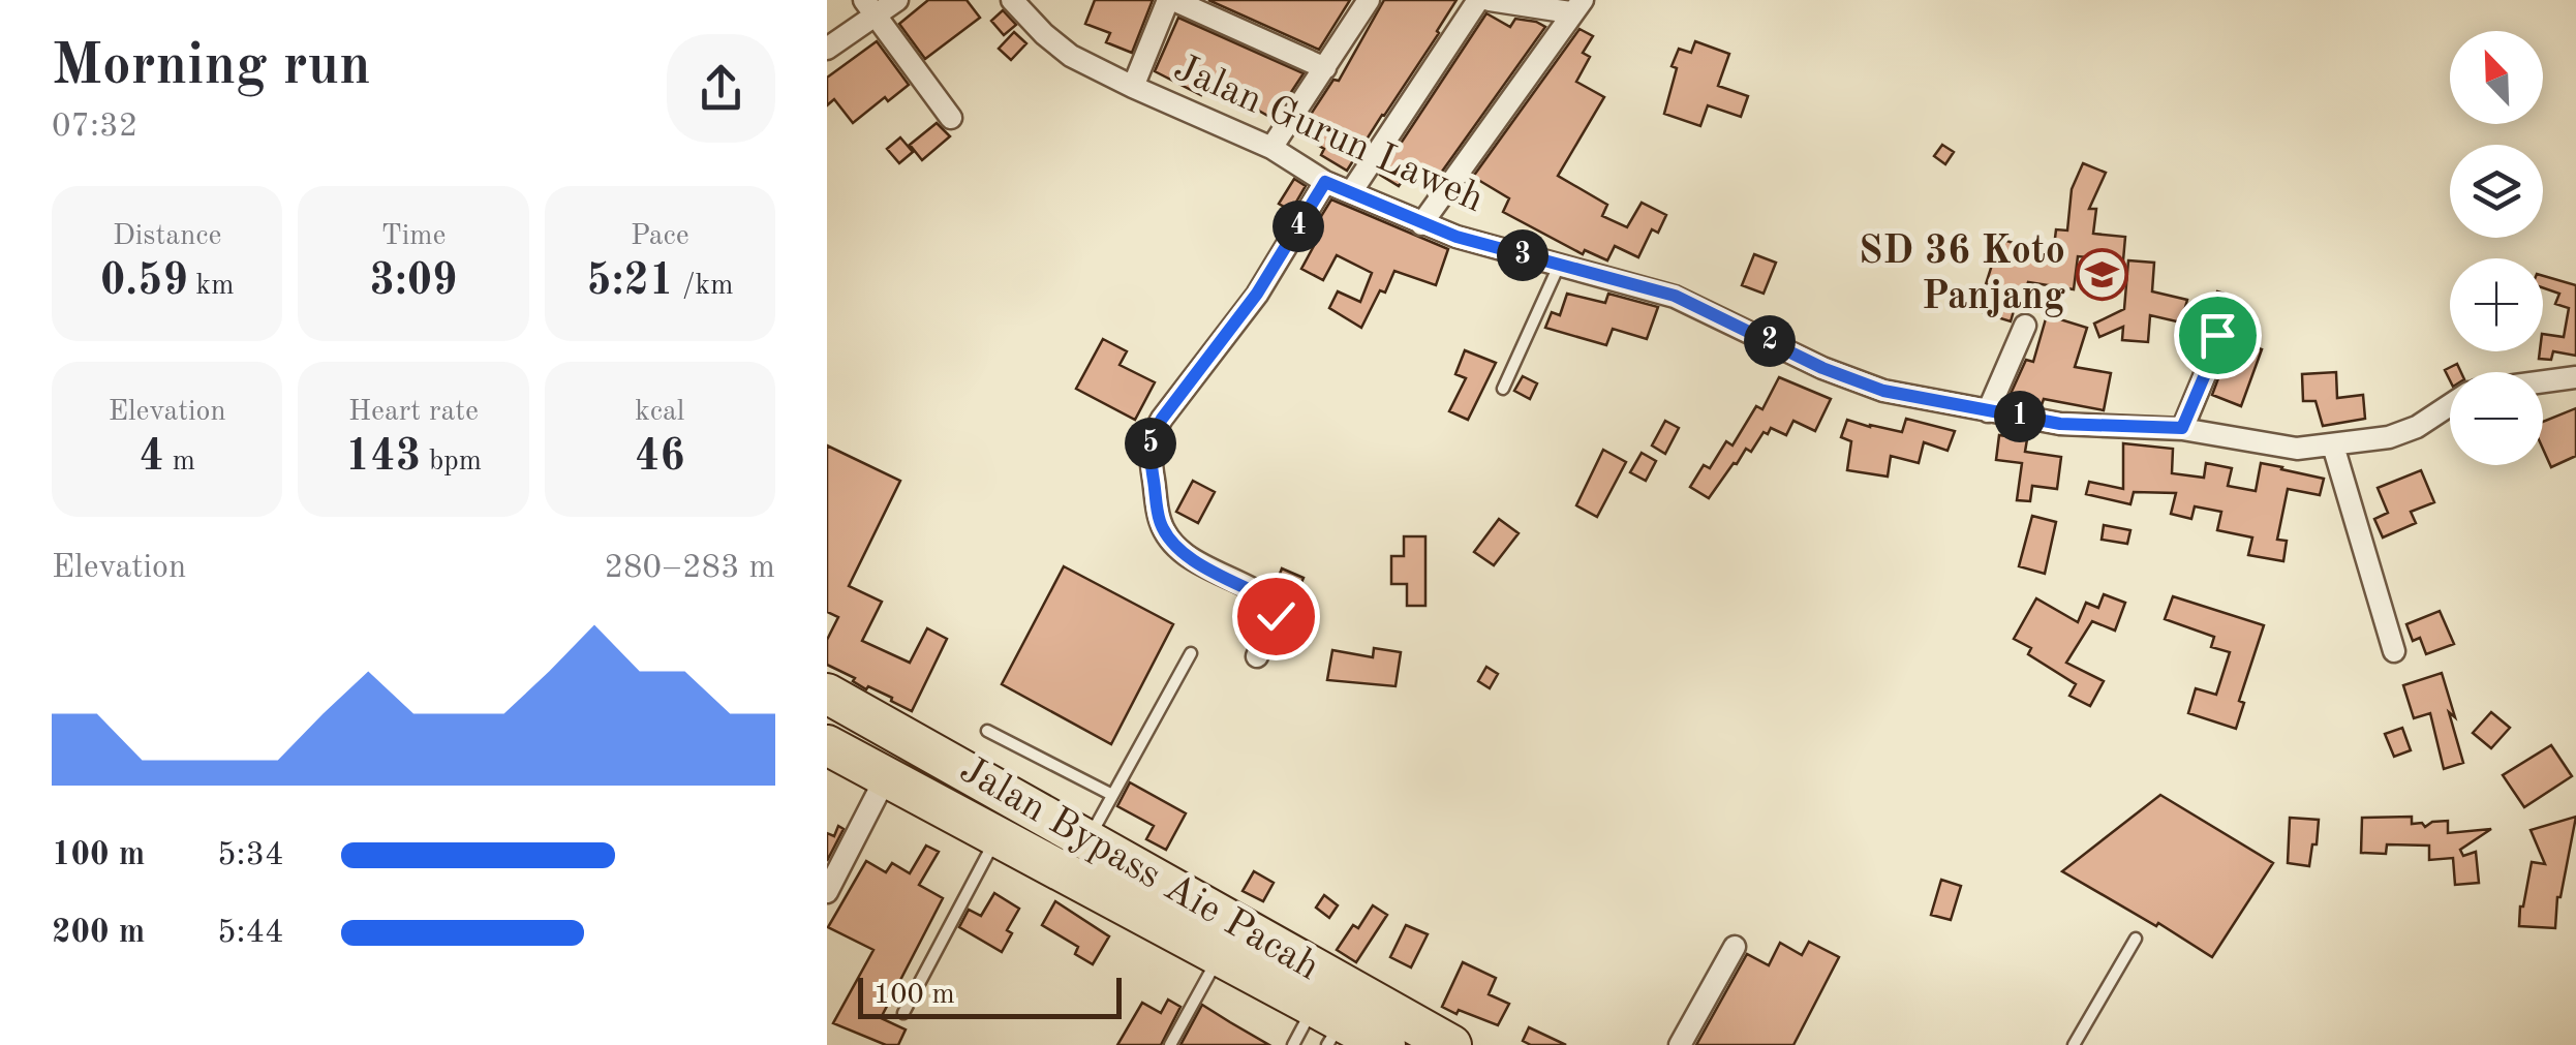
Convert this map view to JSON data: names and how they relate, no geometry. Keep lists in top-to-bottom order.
{
  "streets": {
    "highway": ["Jalan Bypass Aie Pacah"],
    "street": ["Jalan Gurun Laweh"]
  },
  "places": {
    "school or university": ["SD 36 Koto Panjang"]
  },
  "scale_bar": "100 m",
  "north": "top left",
  "page": {
    "heading": ["Morning run", "07:32"],
    "map_buttons": ["+", "−"],
    "stats": [
      ["Distance", "0.59 km"],
      ["Time", "3:09"],
      ["Pace", "5:21 /km"],
      ["Elevation", "4 m"],
      ["Heart rate", "143 bpm"],
      ["kcal", "46"]
    ],
    "pins": [
      "4",
      "3",
      "2",
      "1",
      "5"
    ],
    "chart": ["Elevation", "280–283 m"],
    "list": [
      {
        "name": "100 m",
        "note": "5:34"
      },
      {
        "name": "200 m",
        "note": "5:44"
      }
    ],
    "scale": "100 m"
  }
}
